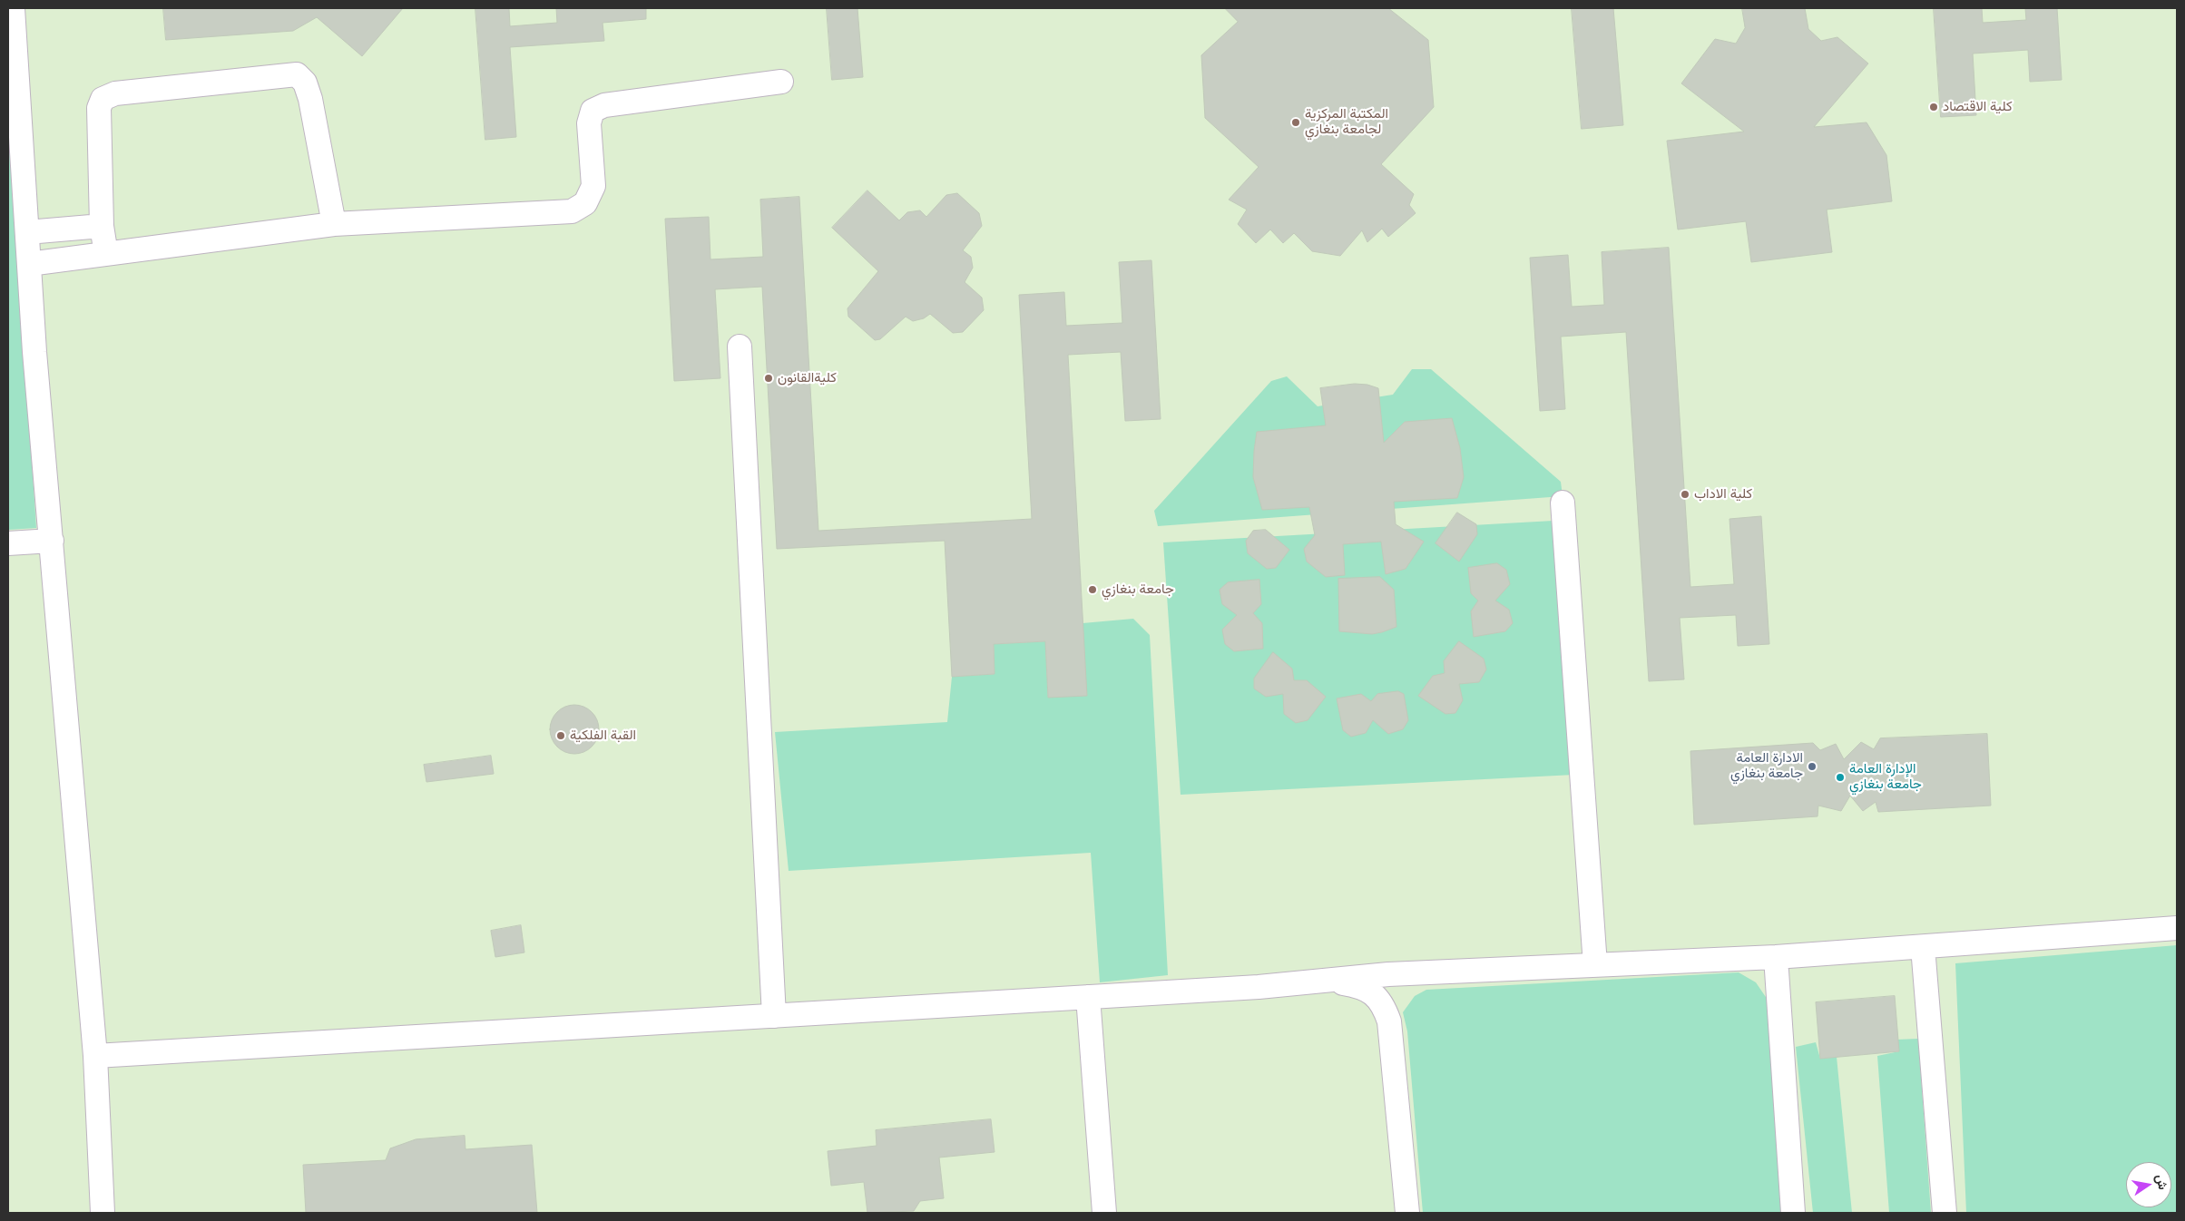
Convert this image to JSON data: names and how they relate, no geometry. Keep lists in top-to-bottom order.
{
  "places": [
    "كلية الاقتصاد",
    "المكتبة المركزية لجامعة بنغازي",
    "كليةالقانون",
    "كلية الاداب",
    "جامعة بنغازي",
    "القبة الفلكية",
    "الادارة العامة جامعة بنغازي",
    "الإدارة العامة جامعة بنغازي"
  ],
  "north": "right"
}
